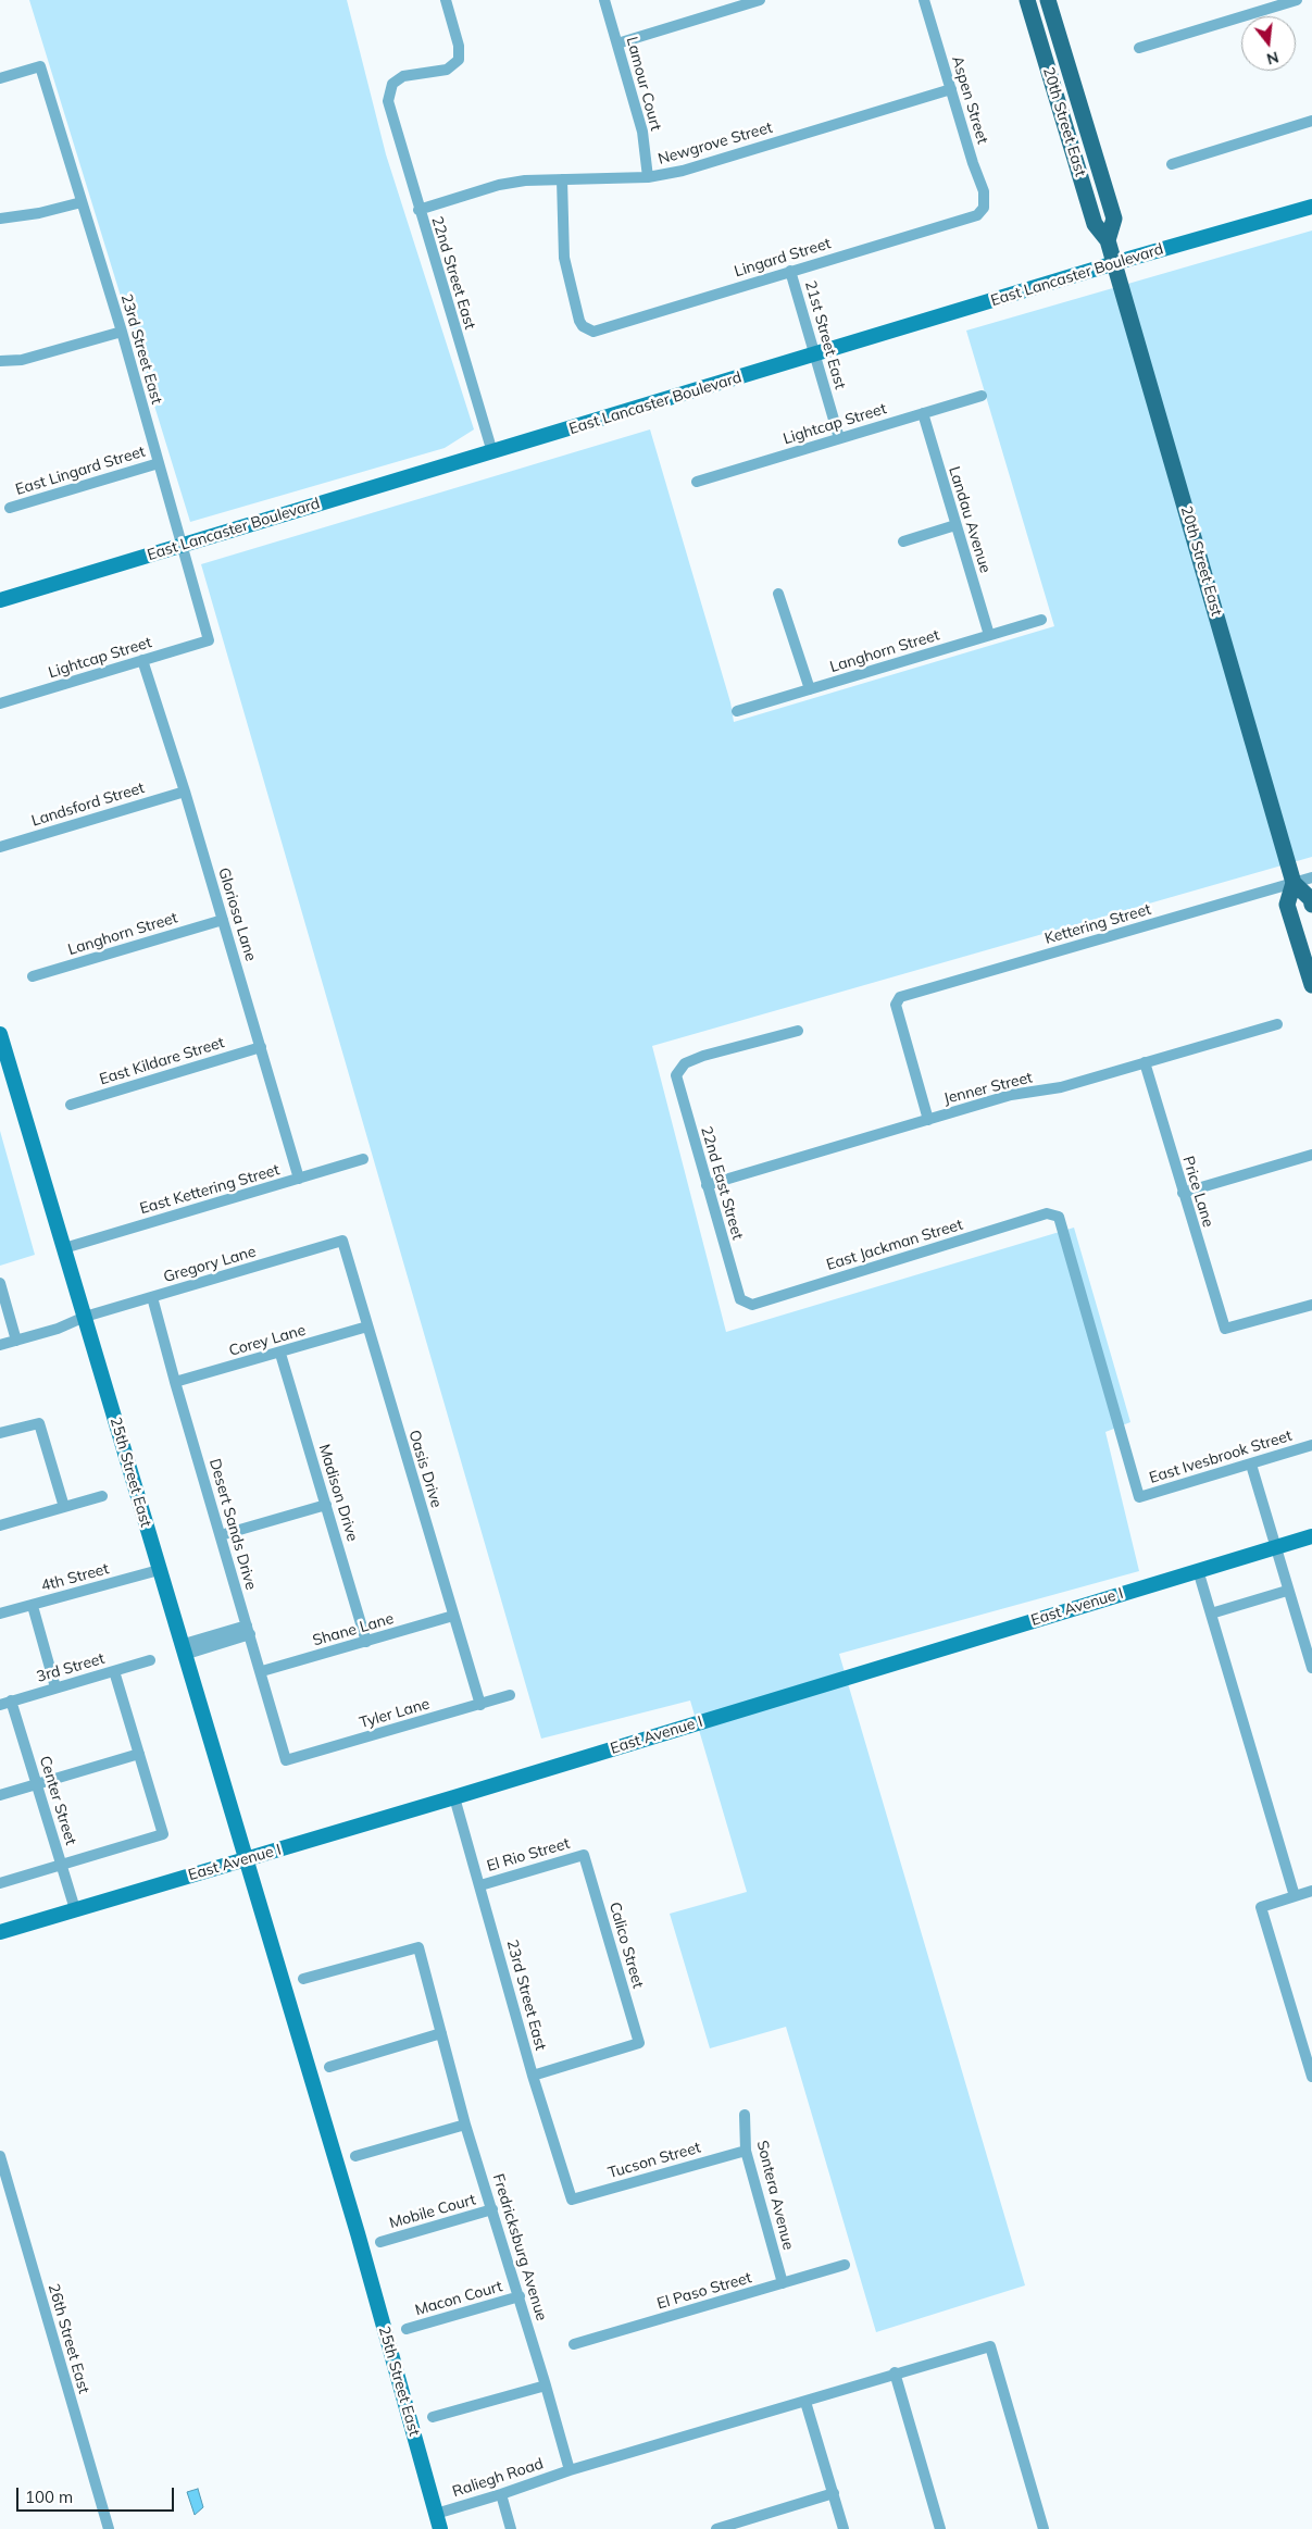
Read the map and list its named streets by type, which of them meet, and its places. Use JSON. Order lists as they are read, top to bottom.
{
  "streets": {
    "main road": [
      "20th Street East",
      "East Lancaster Boulevard",
      "25th Street East",
      "East Avenue I"
    ],
    "street": [
      "Lamour Court",
      "Aspen Street",
      "Newgrove Street",
      "Lingard Street",
      "22nd Street East",
      "21st Street East",
      "23rd Street East",
      "Lightcap Street",
      "East Lingard Street",
      "Landau Avenue",
      "Langhorn Street",
      "Landsford Street",
      "Gloriosa Lane",
      "Kettering Street",
      "East Kildare Street",
      "Jenner Street",
      "22nd East Street",
      "East Kettering Street",
      "Price Lane",
      "East Jackman Street",
      "Gregory Lane",
      "Corey Lane",
      "East Ivesbrook Street",
      "Oasis Drive",
      "Madison Drive",
      "Desert Sands Drive",
      "4th Street",
      "Shane Lane",
      "3rd Street",
      "Tyler Lane",
      "Center Street",
      "El Rio Street",
      "Calico Street",
      "Tucson Street",
      "Sontera Avenue",
      "Mobile Court",
      "Fredricksburg Avenue",
      "El Paso Street",
      "Macon Court",
      "26th Street East",
      "Raliegh Road"
    ]
  },
  "crossings": [
    ["Lamour Court", "Newgrove Street"],
    ["Aspen Street", "Newgrove Street"],
    ["Aspen Street", "Lingard Street"],
    ["20th Street East", "East Lancaster Boulevard"],
    ["20th Street East", "Kettering Street"],
    ["Newgrove Street", "Lingard Street"],
    ["Newgrove Street", "22nd Street East"],
    ["Lingard Street", "21st Street East"],
    ["22nd Street East", "East Lancaster Boulevard"],
    ["East Lancaster Boulevard", "21st Street East"],
    ["East Lancaster Boulevard", "23rd Street East"],
    ["21st Street East", "Lightcap Street"],
    ["23rd Street East", "Lightcap Street"],
    ["23rd Street East", "East Lingard Street"],
    ["23rd Street East", "East Avenue I"],
    ["23rd Street East", "El Rio Street"],
    ["23rd Street East", "Calico Street"],
    ["23rd Street East", "Tucson Street"],
    ["Lightcap Street", "Landau Avenue"],
    ["Lightcap Street", "Gloriosa Lane"],
    ["Landau Avenue", "Langhorn Street"],
    ["Langhorn Street", "Gloriosa Lane"],
    ["Landsford Street", "Gloriosa Lane"],
    ["Gloriosa Lane", "East Kildare Street"],
    ["Gloriosa Lane", "East Kettering Street"],
    ["Kettering Street", "Jenner Street"],
    ["Jenner Street", "22nd East Street"],
    ["Jenner Street", "Price Lane"],
    ["22nd East Street", "East Jackman Street"],
    ["East Kettering Street", "25th Street East"],
    ["East Jackman Street", "East Ivesbrook Street"],
    ["Gregory Lane", "Oasis Drive"],
    ["Gregory Lane", "25th Street East"],
    ["Gregory Lane", "Desert Sands Drive"],
    ["Corey Lane", "Oasis Drive"],
    ["Corey Lane", "Madison Drive"],
    ["Corey Lane", "Desert Sands Drive"],
    ["Oasis Drive", "Shane Lane"],
    ["Oasis Drive", "Tyler Lane"],
    ["25th Street East", "4th Street"],
    ["25th Street East", "East Avenue I"],
    ["25th Street East", "Raliegh Road"],
    ["Madison Drive", "Shane Lane"],
    ["Desert Sands Drive", "Shane Lane"],
    ["Desert Sands Drive", "Tyler Lane"],
    ["East Avenue I", "Center Street"],
    ["3rd Street", "Center Street"],
    ["El Rio Street", "Calico Street"],
    ["Tucson Street", "Sontera Avenue"],
    ["Sontera Avenue", "El Paso Street"],
    ["Mobile Court", "Fredricksburg Avenue"],
    ["Fredricksburg Avenue", "Macon Court"],
    ["Fredricksburg Avenue", "Raliegh Road"]
  ],
  "scale_bar": "100 m",
  "north": "bottom"
}
